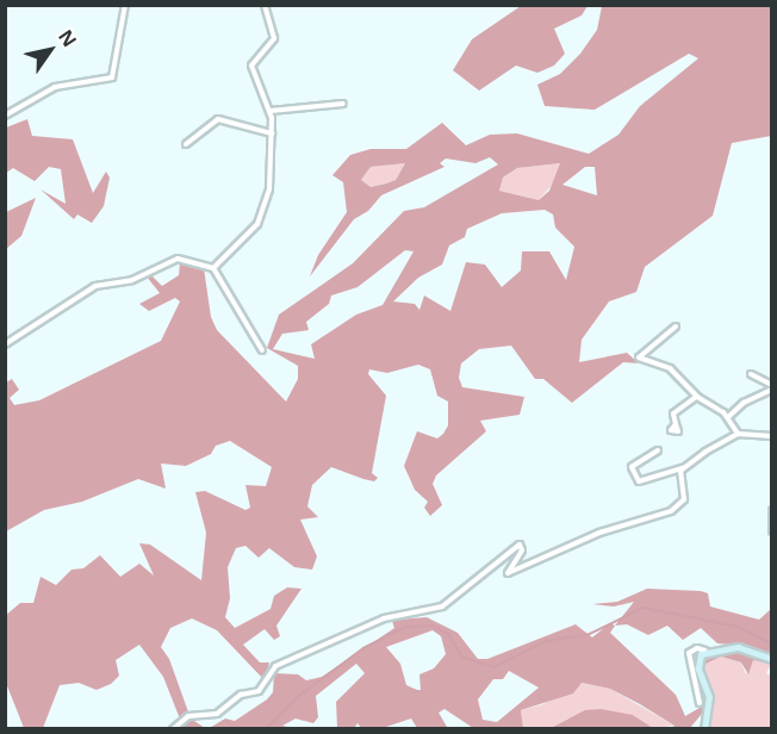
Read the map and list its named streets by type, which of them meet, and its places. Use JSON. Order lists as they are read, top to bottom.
{
  "north": "top right"
}
